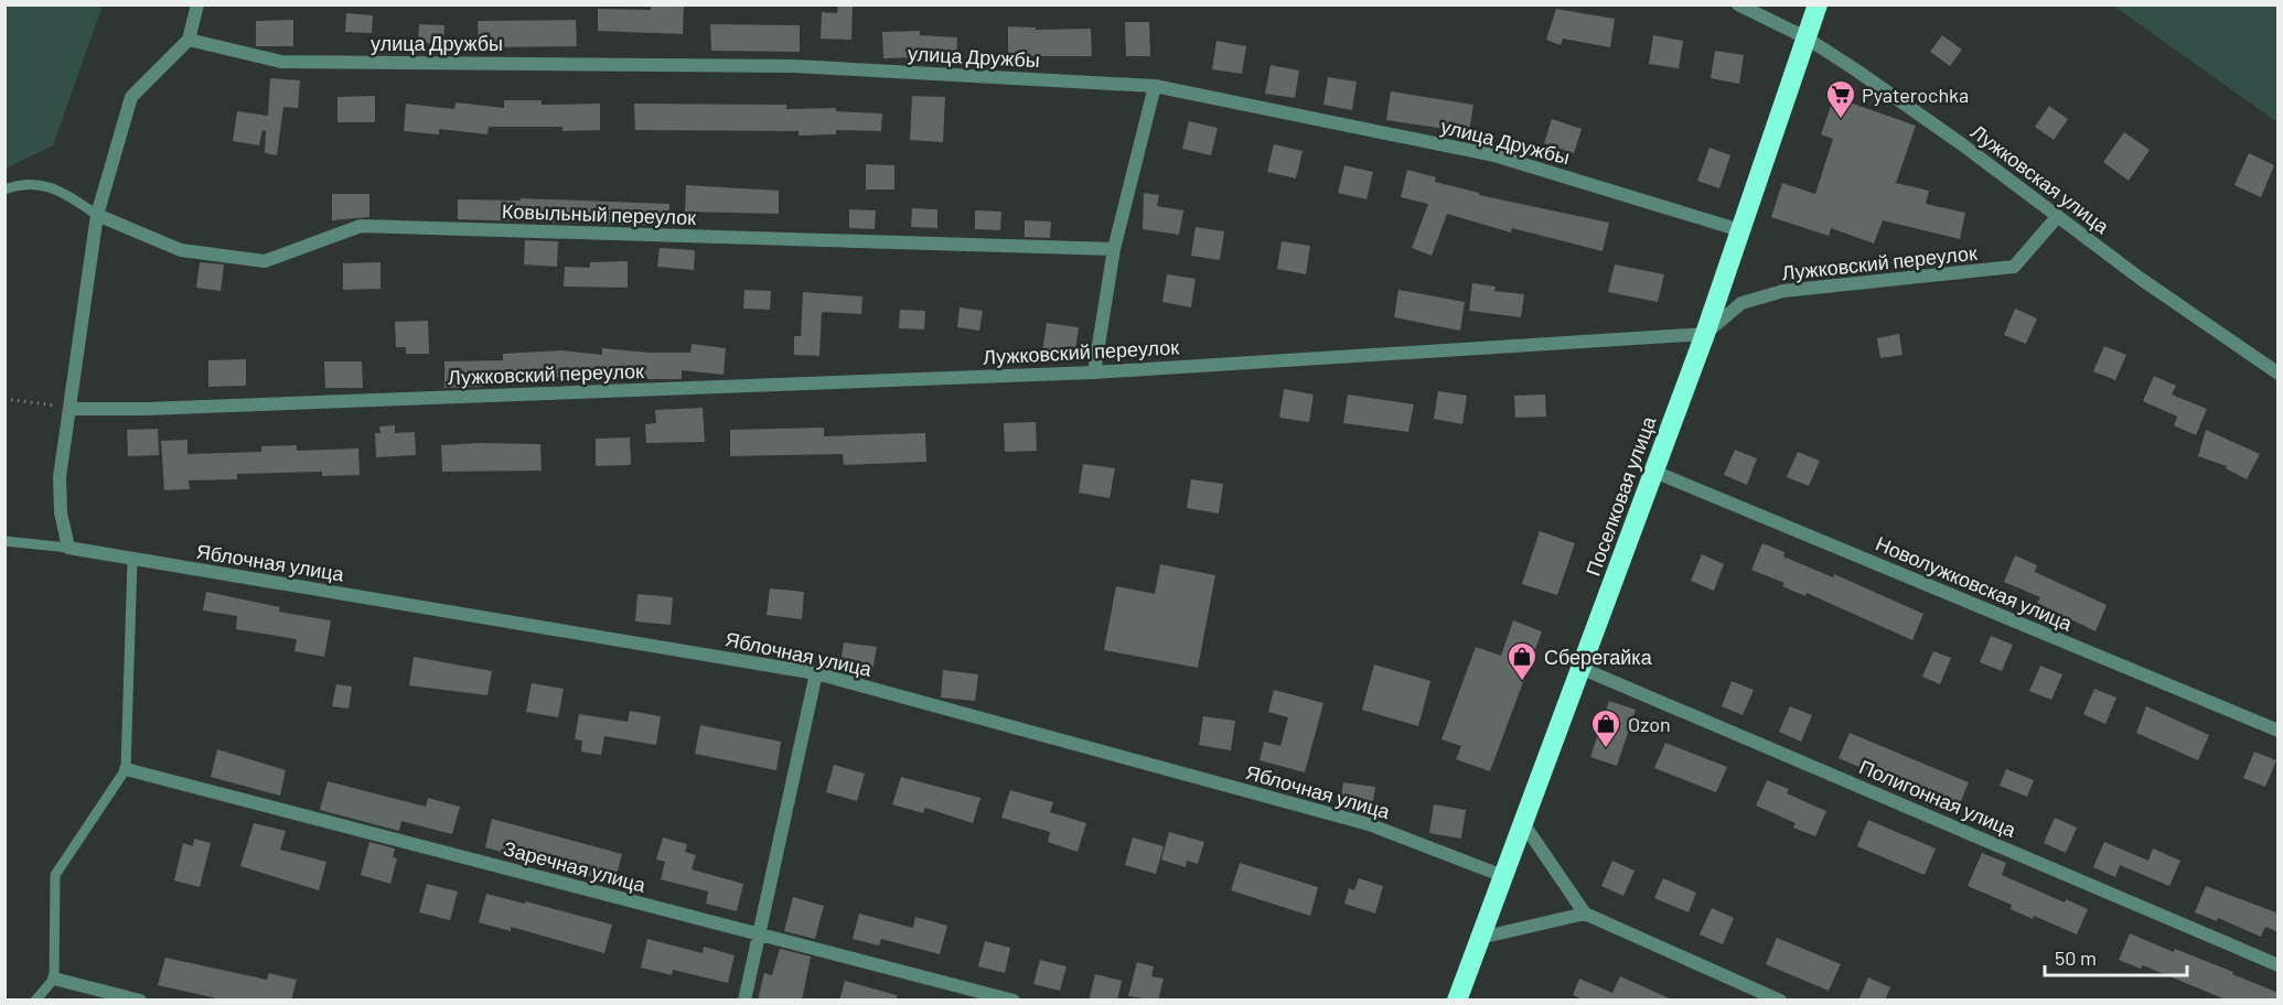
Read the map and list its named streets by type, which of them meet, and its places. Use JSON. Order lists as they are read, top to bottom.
{
  "streets": {
    "highway": ["Поселковая улица"],
    "street": [
      "улица Дружбы",
      "Лужковская улица",
      "Ковыльный переулок",
      "Лужковский переулок",
      "Яблочная улица",
      "Новолужковская улица",
      "Полигонная улица",
      "Заречная улица"
    ]
  },
  "crossings": [
    ["улица Дружбы", "Поселковая улица"],
    ["Лужковская улица", "Лужковский переулок"],
    ["Лужковская улица", "Поселковая улица"],
    ["Лужковский переулок", "Поселковая улица"],
    ["Поселковая улица", "Яблочная улица"],
    ["Поселковая улица", "Новолужковская улица"],
    ["Поселковая улица", "Полигонная улица"]
  ],
  "places": {
    "supermarket": ["Pyaterochka"],
    "shop": ["Сберегайка", "Ozon"]
  },
  "scale_bar": "50 m"
}
